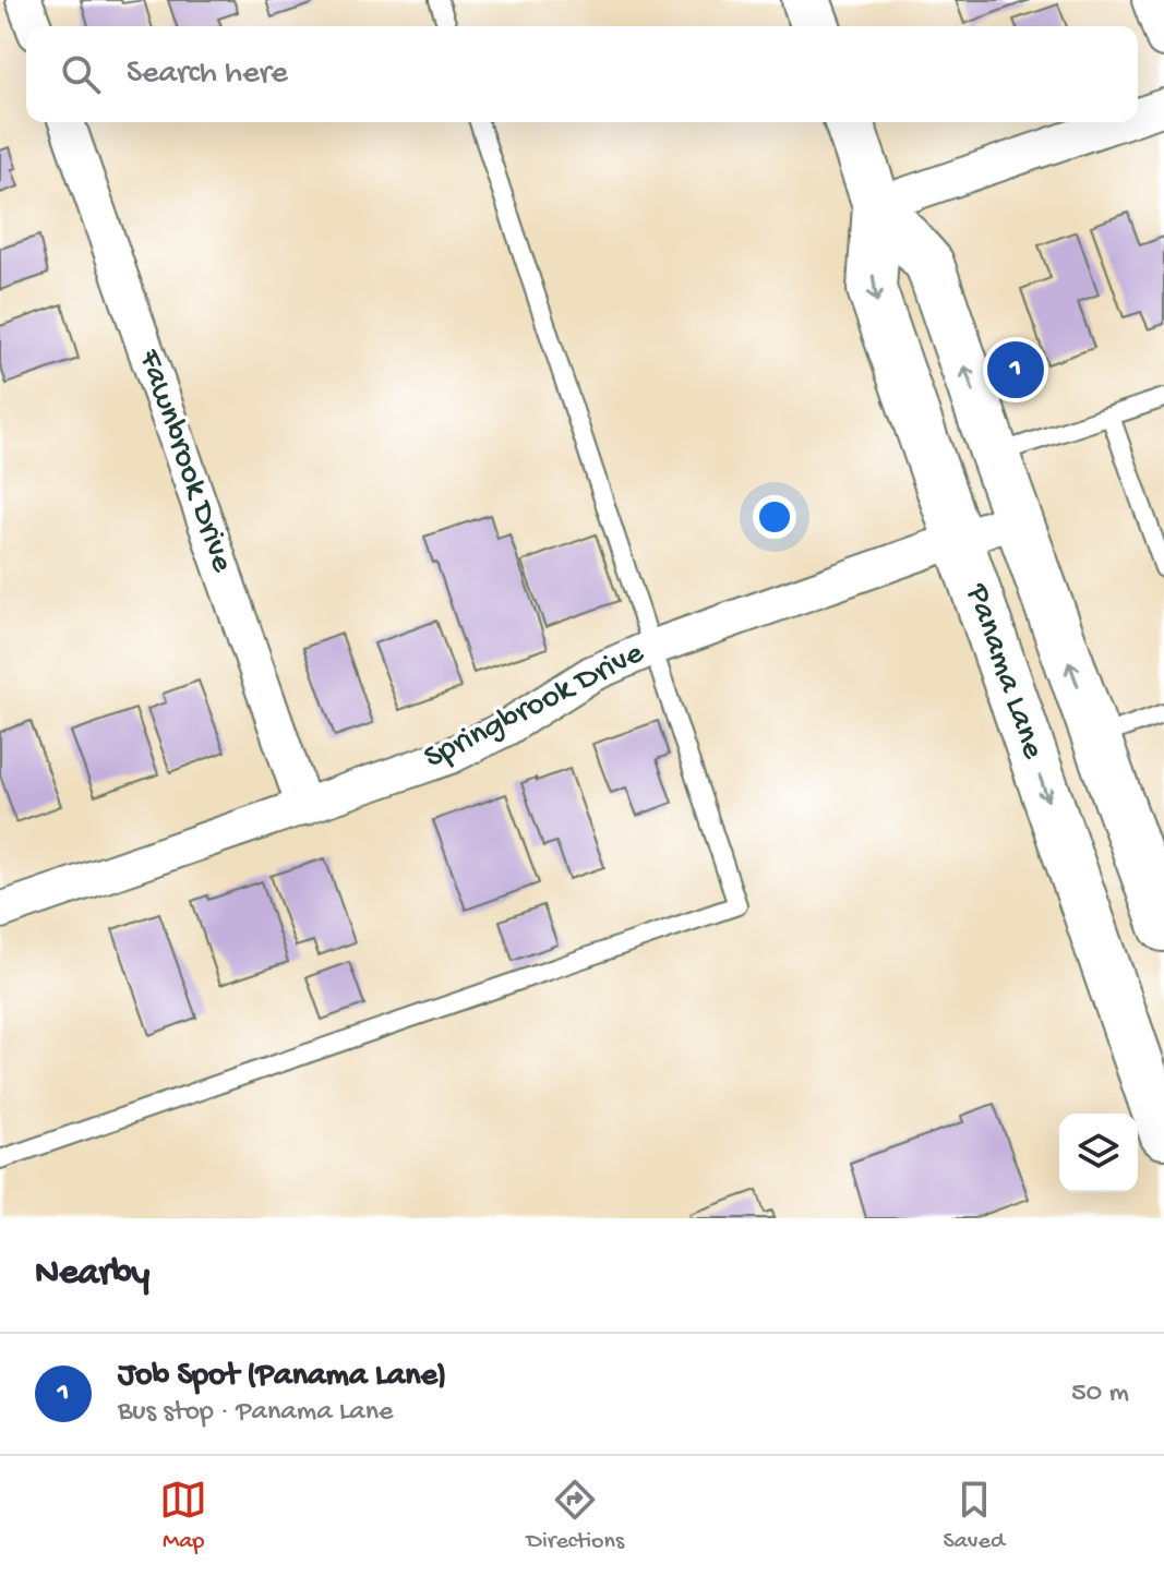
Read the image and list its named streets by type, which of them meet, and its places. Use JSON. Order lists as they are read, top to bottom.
{
  "streets": {
    "main road": ["Panama Lane"],
    "street": ["Fawnbrook Drive", "Springbrook Drive"]
  },
  "crossings": [
    ["Fawnbrook Drive", "Springbrook Drive"],
    ["Panama Lane", "Springbrook Drive"]
  ],
  "page": {
    "search": "Search here",
    "pins": "1",
    "heading": "Nearby",
    "list": [
      {
        "mark": "1",
        "name": "Job Spot (Panama Lane)",
        "note": "Bus stop · Panama Lane",
        "value": "50 m"
      }
    ],
    "nav": ["Map", "Directions", "Saved"]
  }
}
